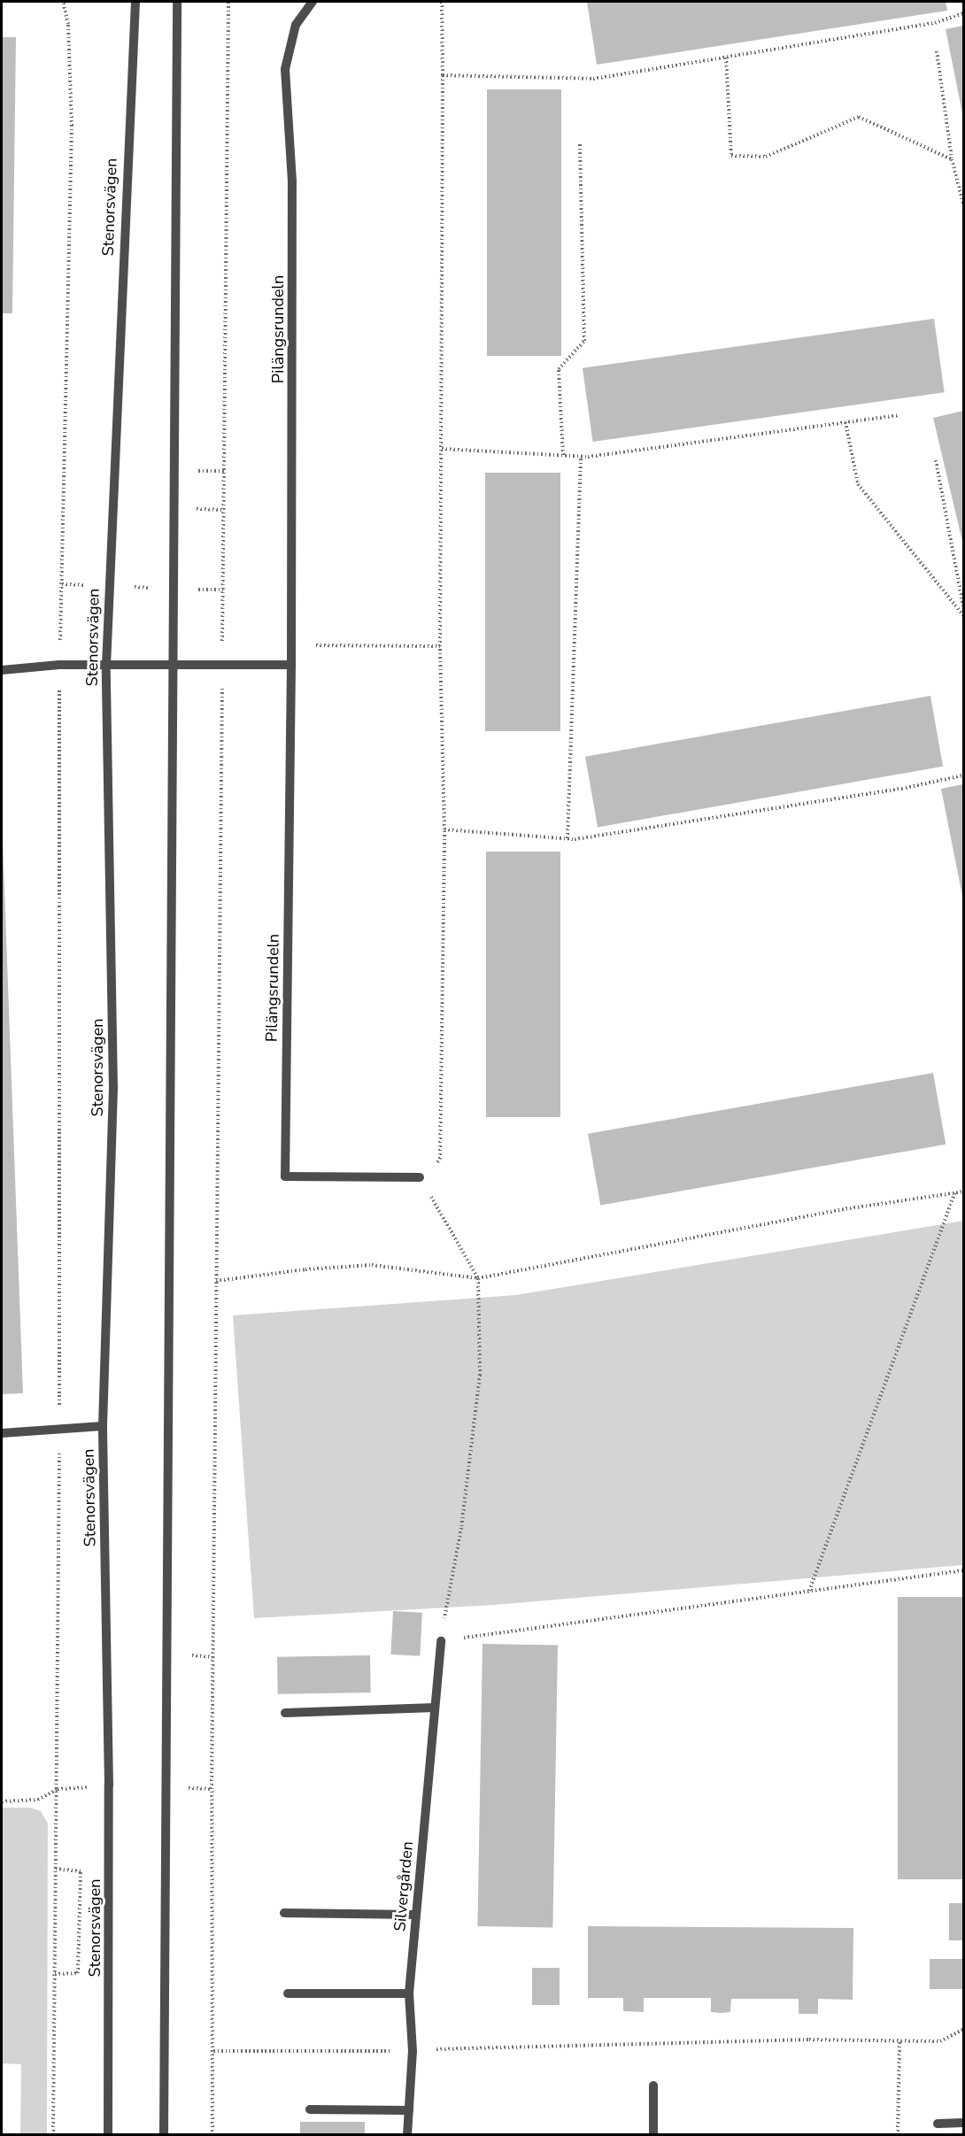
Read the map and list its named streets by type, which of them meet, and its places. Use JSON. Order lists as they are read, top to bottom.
{
  "streets": {
    "street": ["Stenorsvägen", "Pilängsrundeln", "Silvergården"]
  }
}
